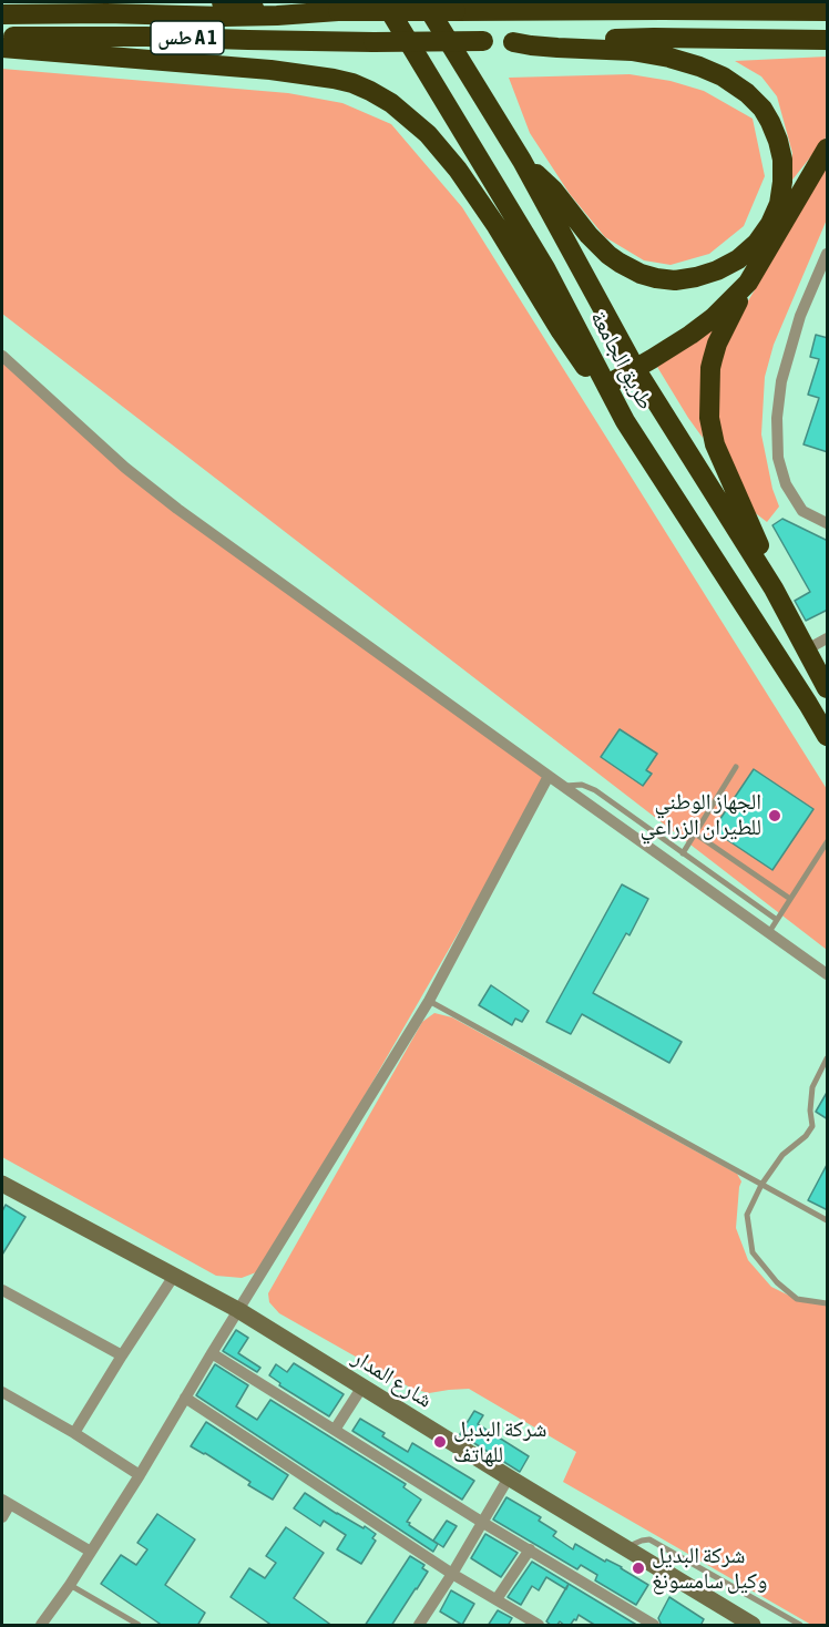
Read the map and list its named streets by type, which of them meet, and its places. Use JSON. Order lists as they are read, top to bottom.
{
  "streets": {
    "highway": ["طس A 1", "طريق الجامعة"],
    "street": ["شارع المدار"]
  },
  "places": ["الجهاز الوطني للطيران الزراعي", "شركة البديل للهاتف", "شركة البديل وكيل سامسونغ"]
}
